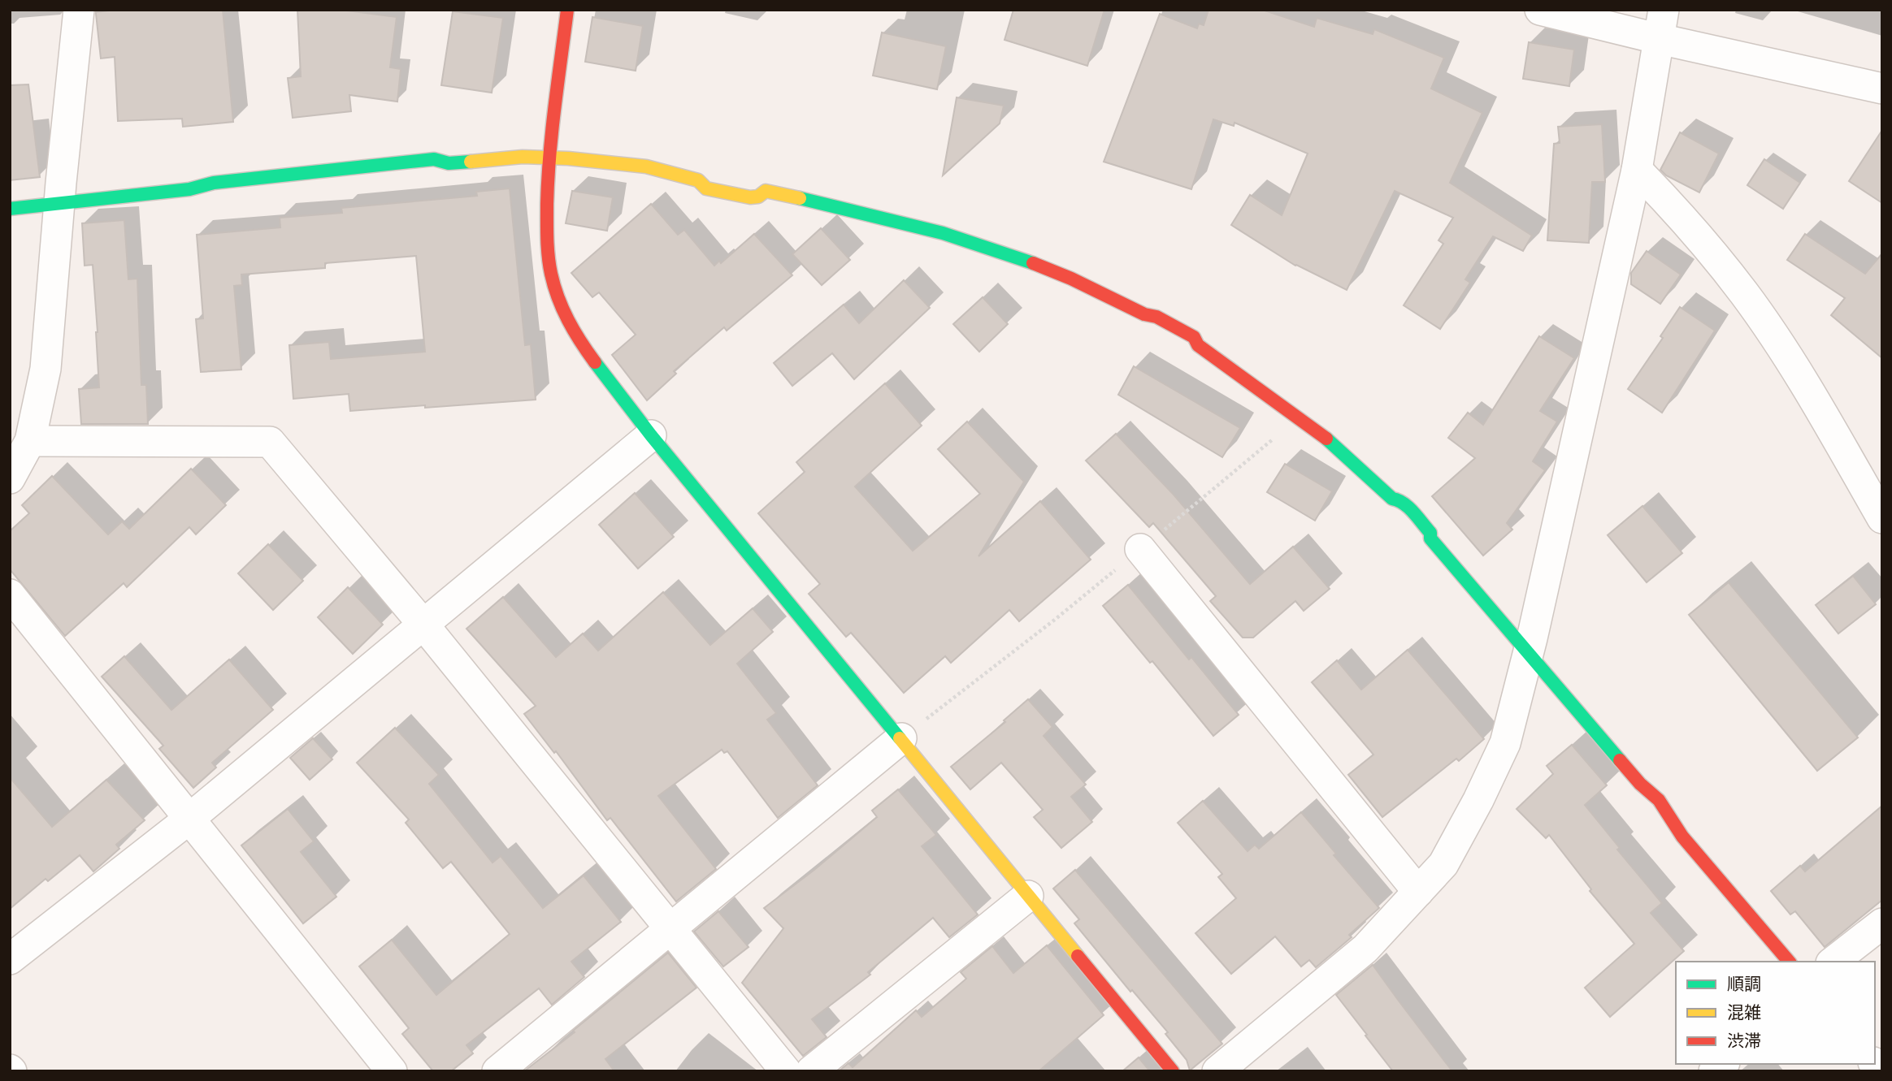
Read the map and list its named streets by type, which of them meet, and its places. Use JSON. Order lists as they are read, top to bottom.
{
  "legend": ["順調", "混雑", "渋滞"]
}
